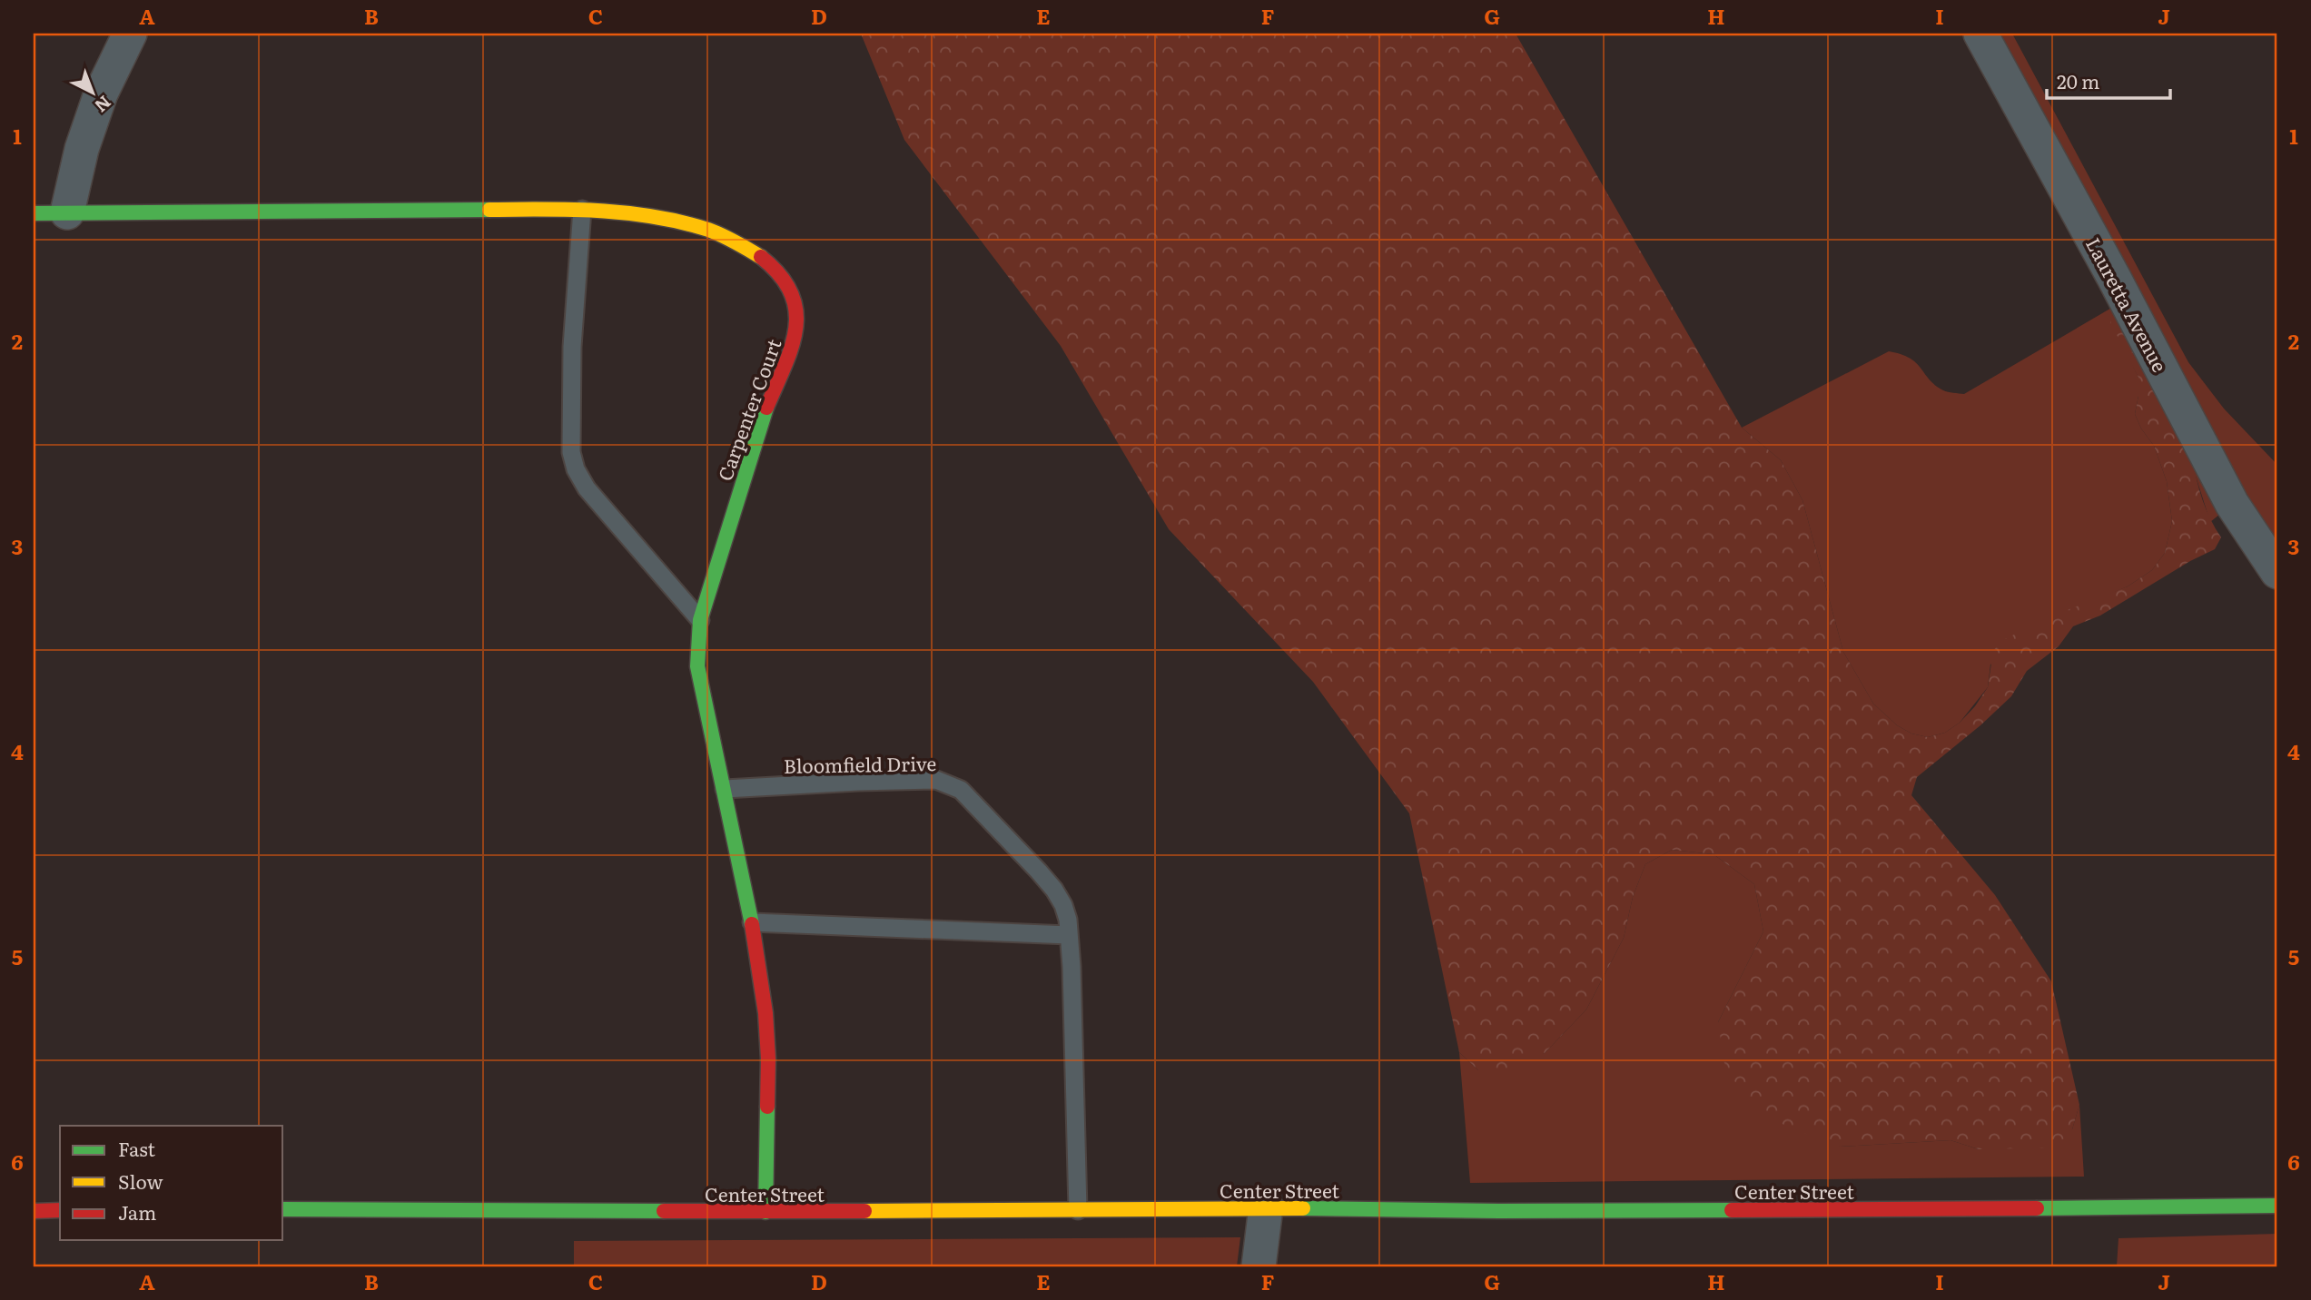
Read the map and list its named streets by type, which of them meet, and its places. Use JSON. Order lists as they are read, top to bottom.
{
  "streets": {
    "main road": ["Carpenter Court", "Center Street"],
    "street": ["Lauretta Avenue"],
    "lane": ["Bloomfield Drive"]
  },
  "crossings": [
    ["Carpenter Court", "Bloomfield Drive"],
    ["Bloomfield Drive", "Center Street"]
  ],
  "legend": ["Fast", "Slow", "Jam"],
  "scale_bar": "20 m",
  "north": "bottom right",
  "grid": {
    "columns": [
      "A",
      "B",
      "C",
      "D",
      "E",
      "F",
      "G",
      "H",
      "I",
      "J"
    ],
    "rows": [
      "1",
      "2",
      "3",
      "4",
      "5",
      "6"
    ]
  }
}
